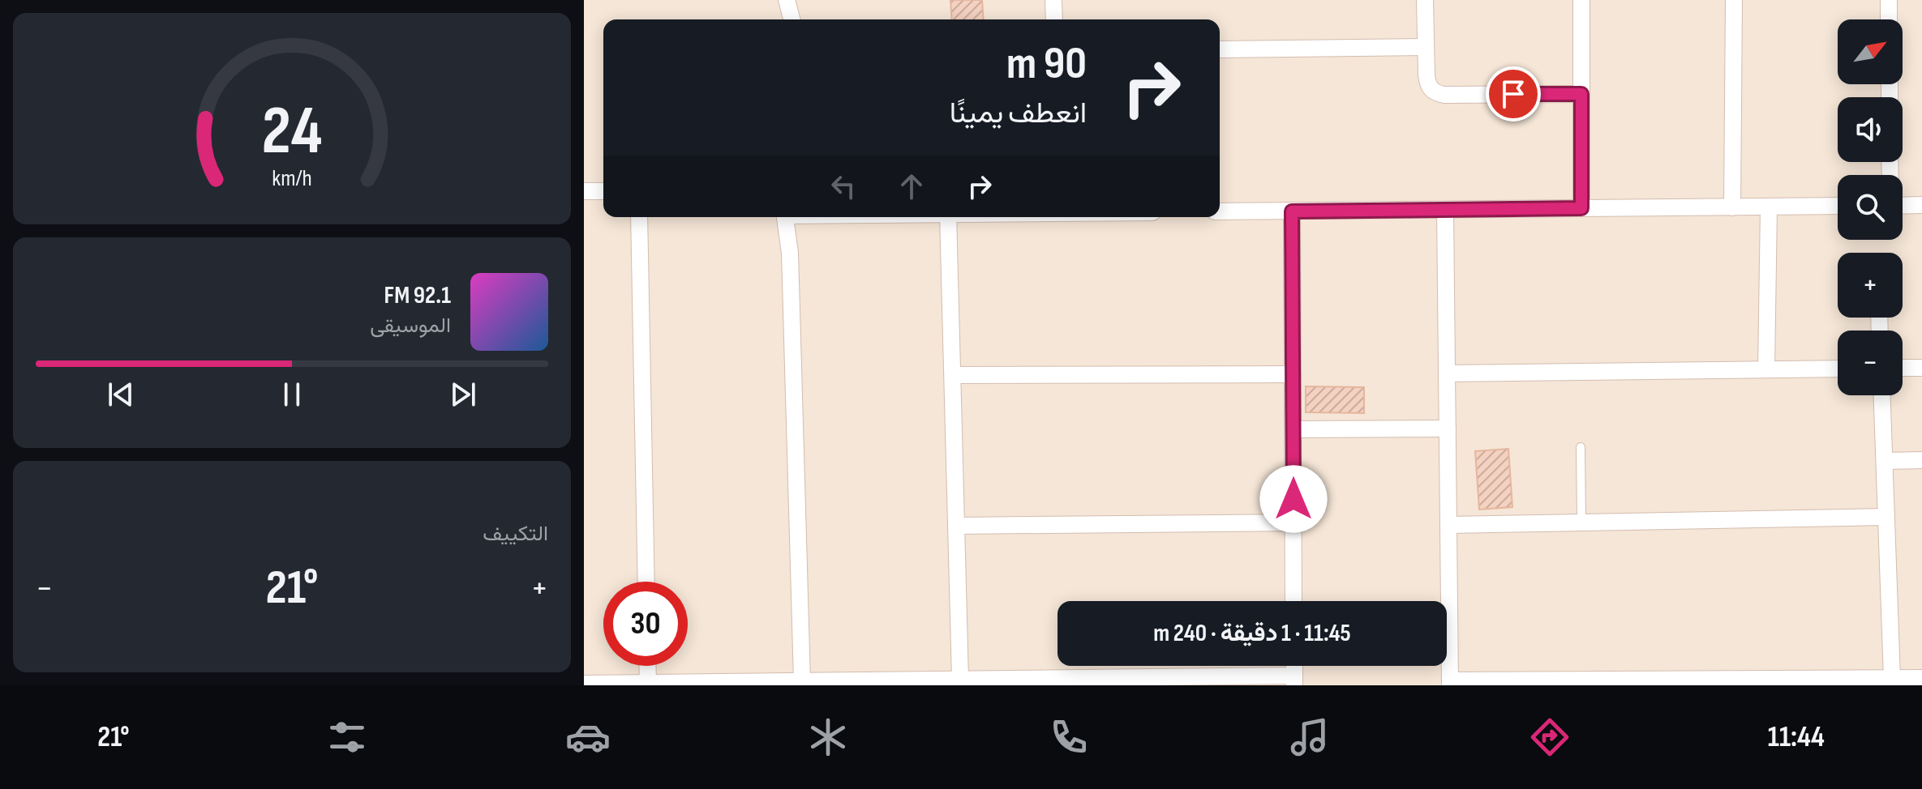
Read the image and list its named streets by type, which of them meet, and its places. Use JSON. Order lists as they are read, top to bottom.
{
  "north": "top right",
  "page": {
    "map_buttons": ["+", "−"],
    "turn": ["90 m", "انعطف يمينًا"],
    "song": ["92.1 FM", "الموسيقى"],
    "tile": "التكييف",
    "heat": ["−", "21°", "+"],
    "limit": "30",
    "trip": "11:45 · 1 دقيقة · 240 m",
    "tabs": ["11:44", "21°"],
    "gauge": ["24", "km/h"]
  }
}
